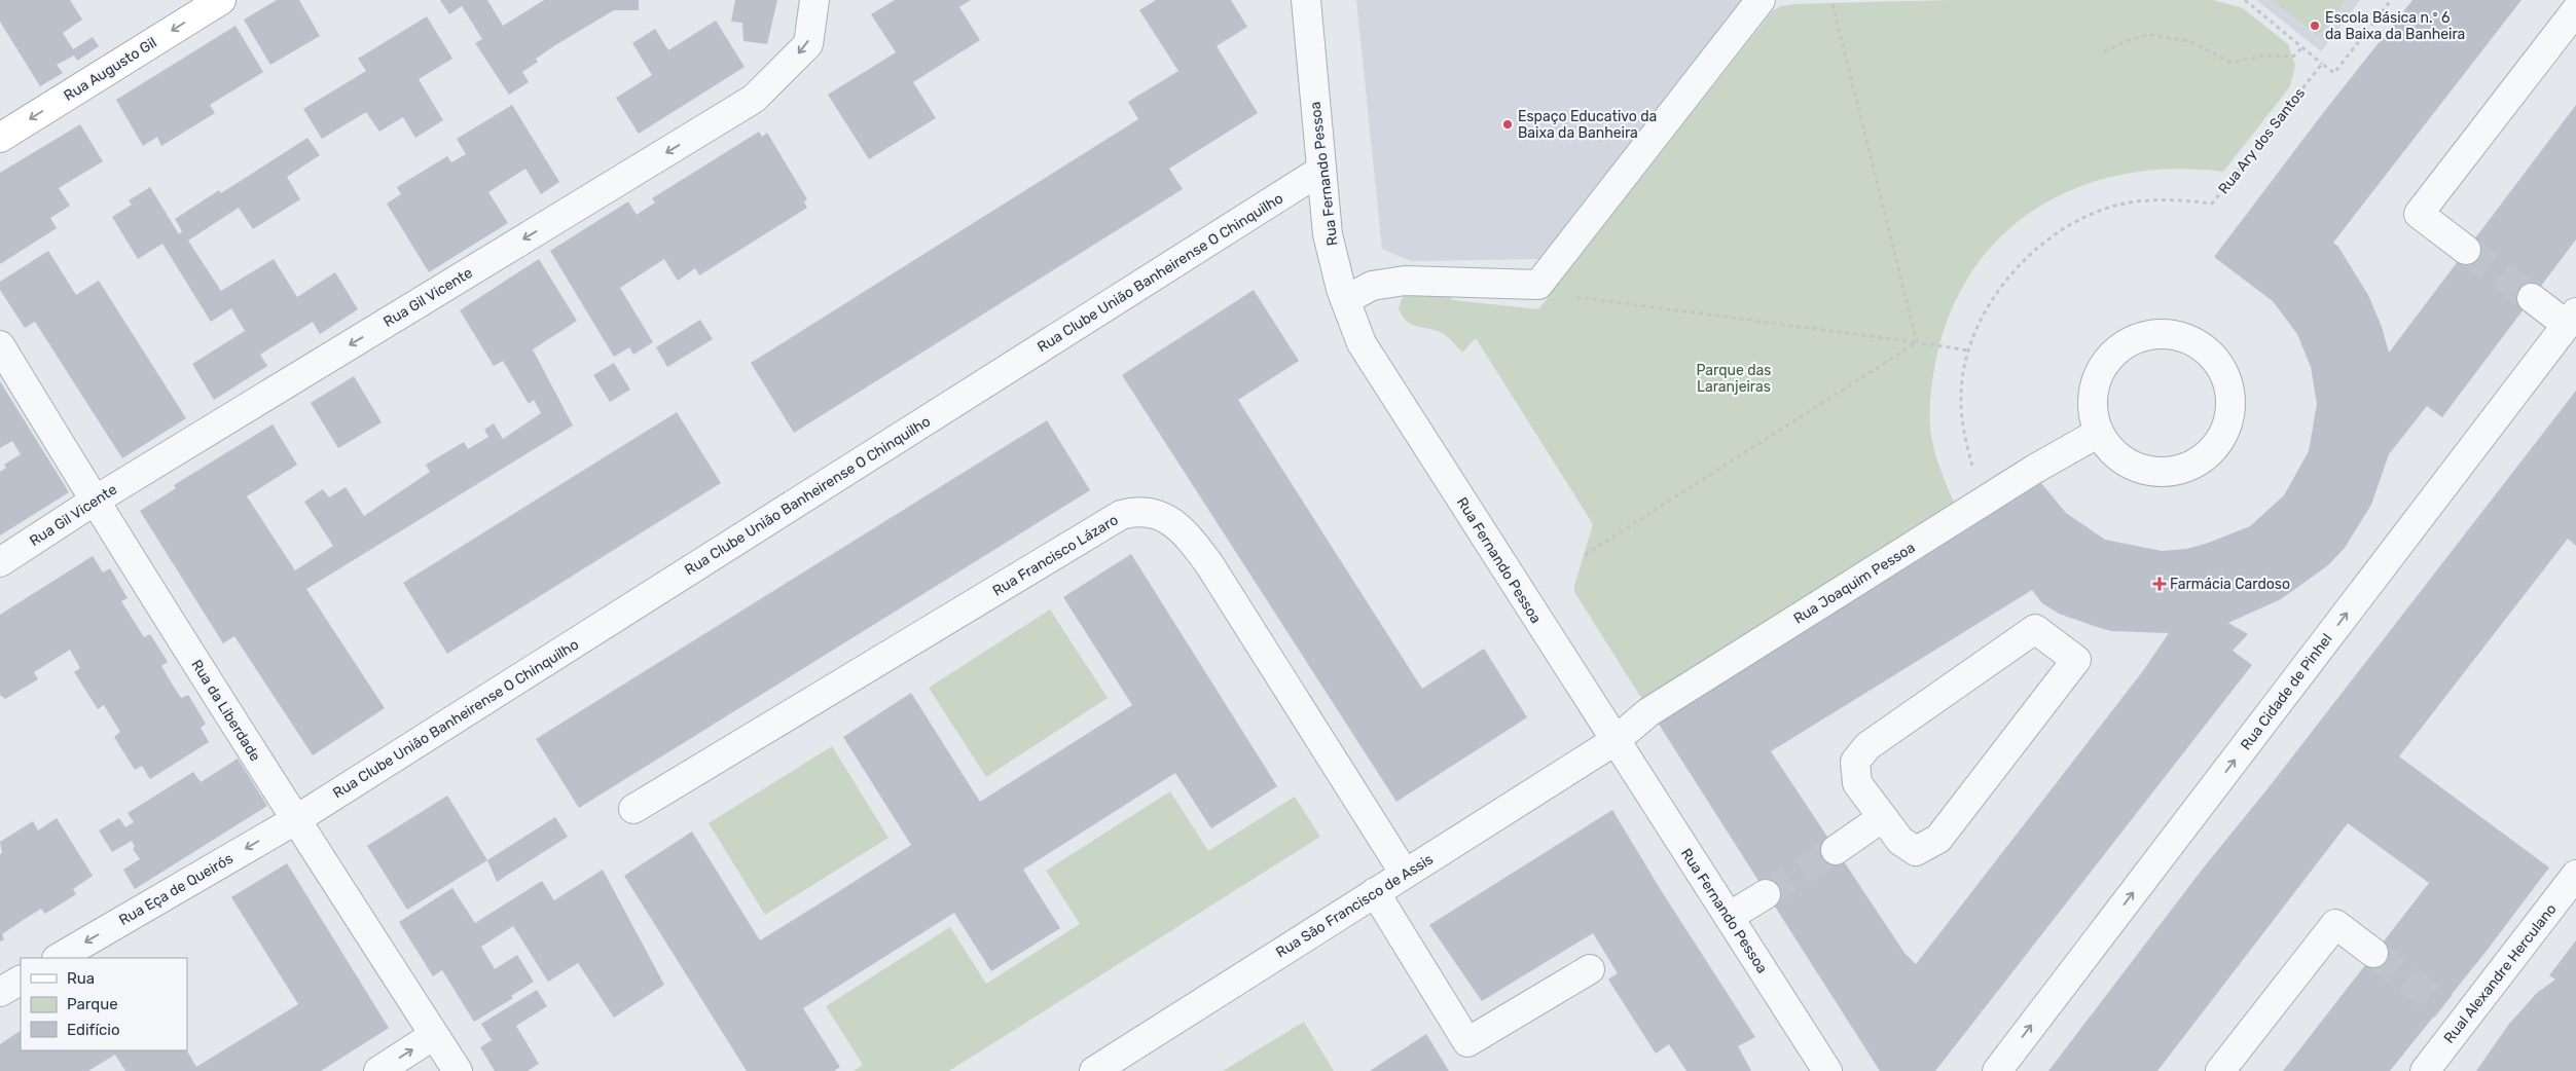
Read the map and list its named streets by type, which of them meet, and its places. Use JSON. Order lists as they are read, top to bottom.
{
  "streets": {
    "main road": ["Rua Augusto Gil"],
    "street": [
      "Rua Fernando Pessoa",
      "Rua Clube União Banheirense O Chinquilho",
      "Rua Gil Vicente",
      "Rua Francisco Lázaro",
      "Rua Joaquim Pessoa",
      "Rua Cidade de Pinhel",
      "Rua da Liberdade",
      "Rua Eça de Queirós",
      "Rua São Francisco de Assis",
      "Rual Alexandre Herculano"
    ],
    "path": ["Rua Ary dos Santos"]
  },
  "crossings": [
    ["Rua Ary dos Santos", "Rua Joaquim Pessoa"],
    ["Rua Fernando Pessoa", "Rua Clube União Banheirense O Chinquilho"],
    ["Rua Fernando Pessoa", "Rua Joaquim Pessoa"],
    ["Rua Fernando Pessoa", "Rua São Francisco de Assis"],
    ["Rua Clube União Banheirense O Chinquilho", "Rua da Liberdade"],
    ["Rua Clube União Banheirense O Chinquilho", "Rua Eça de Queirós"],
    ["Rua Gil Vicente", "Rua da Liberdade"],
    ["Rua Francisco Lázaro", "Rua São Francisco de Assis"],
    ["Rua Joaquim Pessoa", "Rua São Francisco de Assis"],
    ["Rua da Liberdade", "Rua Eça de Queirós"]
  ],
  "one_way": [
    "Rua Augusto Gil",
    "Rua Gil Vicente",
    "Rua Cidade de Pinhel",
    "Rua Eça de Queirós"
  ],
  "parks": ["Parque das Laranjeiras"],
  "places": {
    "other": ["Escola Básica n.º 6 da Baixa da Banheira", "Espaço Educativo da Baixa da Banheira"],
    "health": ["Farmácia Cardoso"]
  },
  "legend": ["Rua", "Parque", "Edifício"]
}
